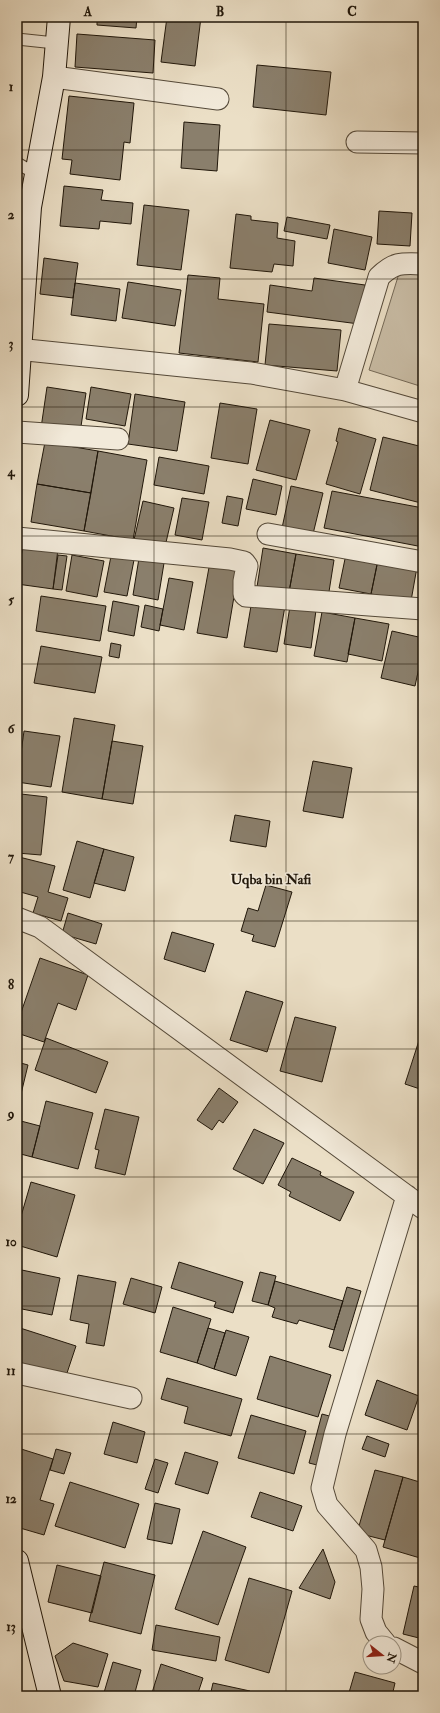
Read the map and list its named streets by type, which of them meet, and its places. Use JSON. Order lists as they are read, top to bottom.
{
  "districts": ["Uqba bin Nafi"],
  "north": "right",
  "grid": {
    "columns": ["A", "B", "C"],
    "rows": [
      "1",
      "2",
      "3",
      "4",
      "5",
      "6",
      "7",
      "8",
      "9",
      "10",
      "11",
      "12",
      "13"
    ]
  }
}
